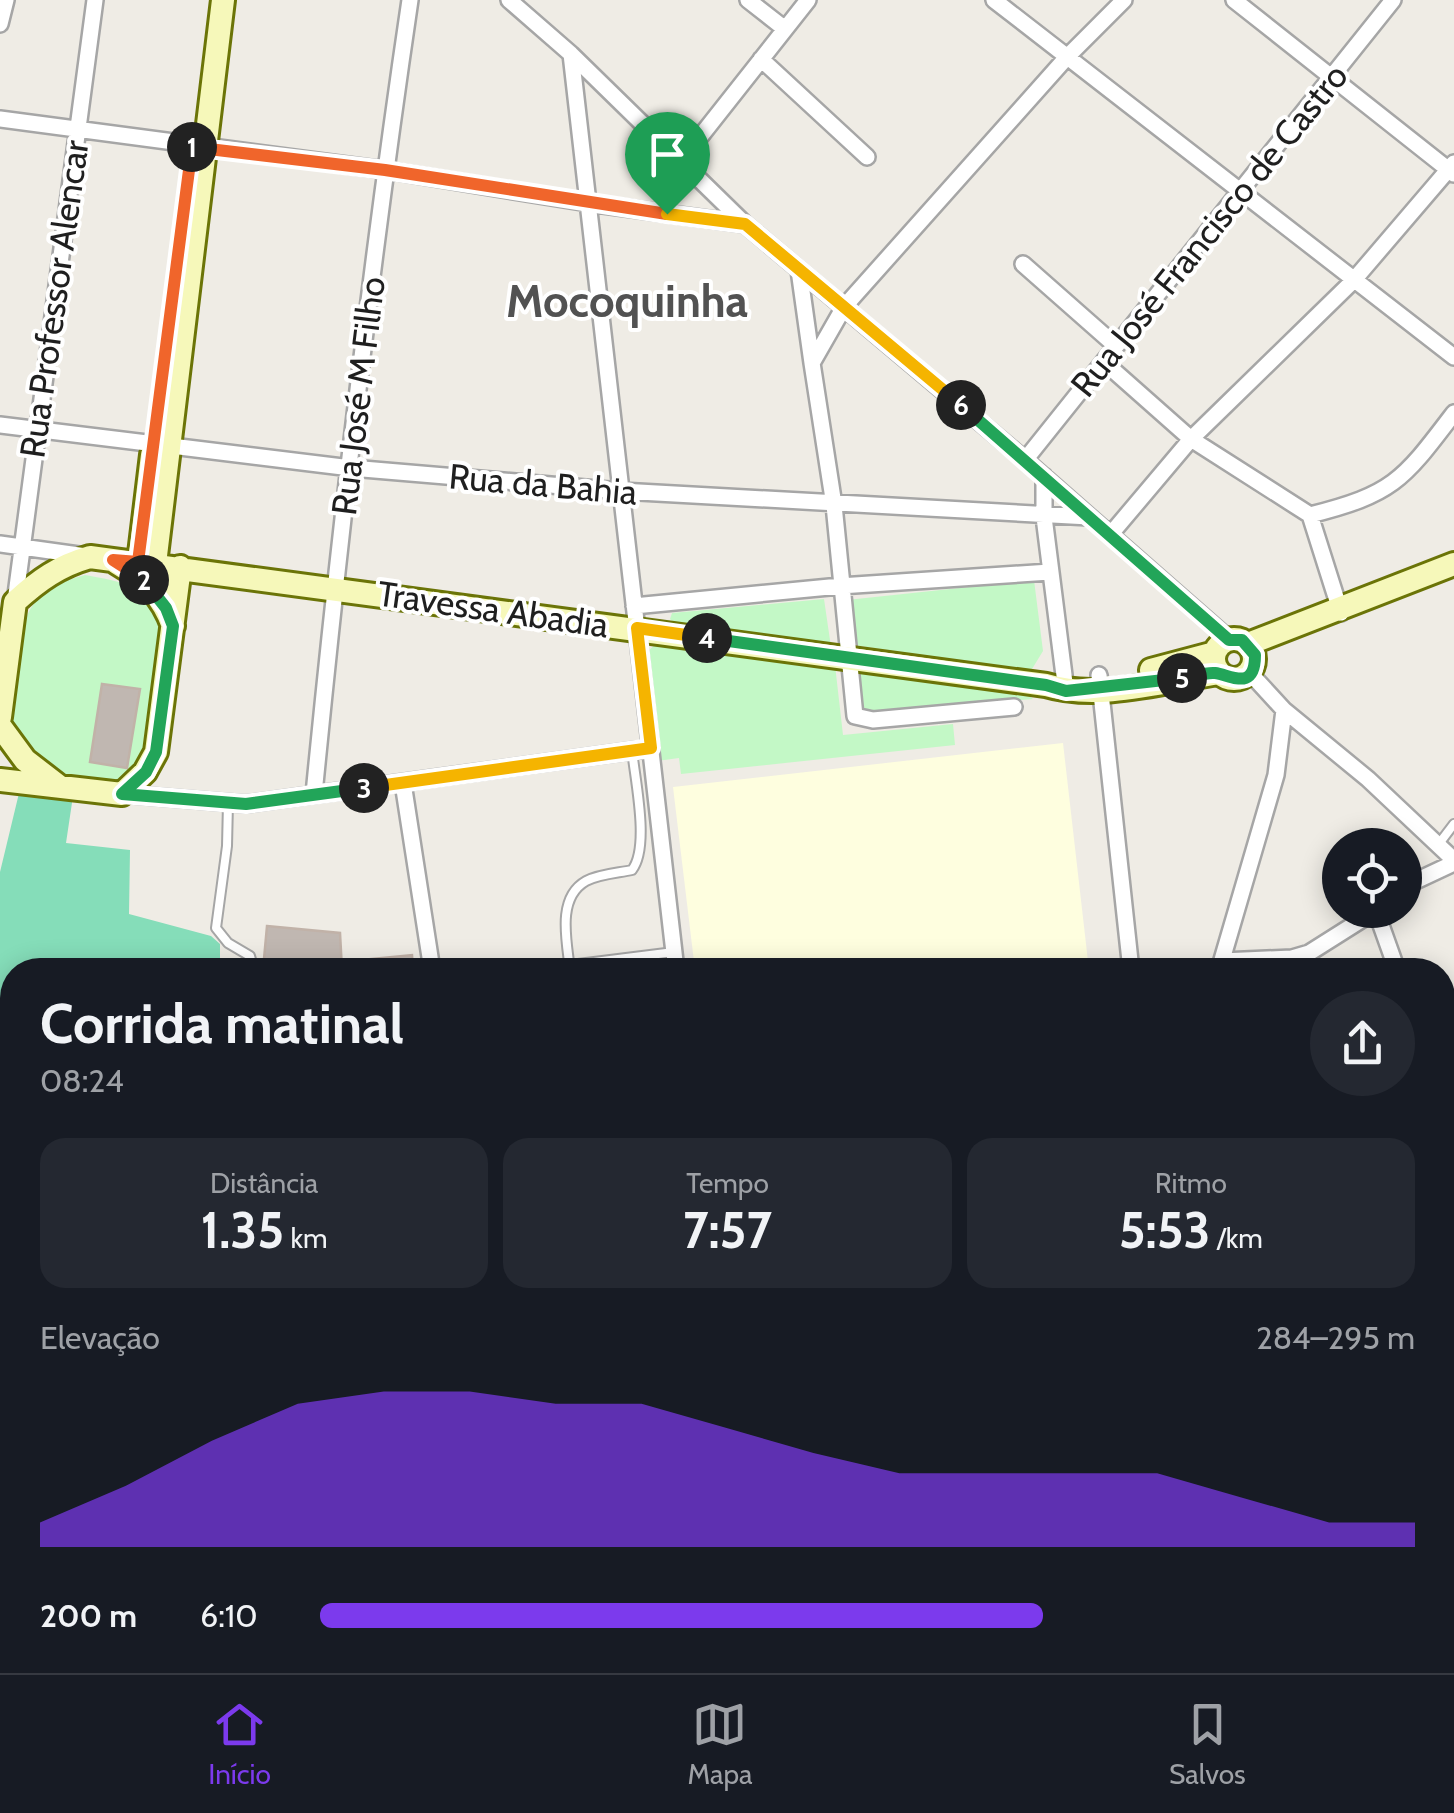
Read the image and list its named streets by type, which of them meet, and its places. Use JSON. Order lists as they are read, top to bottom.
{
  "streets": {
    "street": [
      "Rua José Francisco de Castro",
      "Rua Professor Alencar",
      "Rua José M Filho",
      "Rua da Bahia",
      "Travessa Abadia"
    ]
  },
  "crossings": [
    ["Rua Professor Alencar", "Rua da Bahia"],
    ["Rua Professor Alencar", "Travessa Abadia"],
    ["Rua José M Filho", "Rua da Bahia"],
    ["Rua José M Filho", "Travessa Abadia"]
  ],
  "districts": ["Mocoquinha"],
  "page": {
    "pins": [
      "1",
      "6",
      "2",
      "4",
      "5",
      "3"
    ],
    "heading": ["Corrida matinal", "08:24"],
    "stats": [
      ["Distância", "1.35 km"],
      ["Tempo", "7:57"],
      ["Ritmo", "5:53 /km"]
    ],
    "chart": ["Elevação", "284–295 m"],
    "list": [
      {
        "name": "200 m",
        "note": "6:10"
      }
    ],
    "tabs": ["Início", "Mapa", "Salvos"]
  }
}
